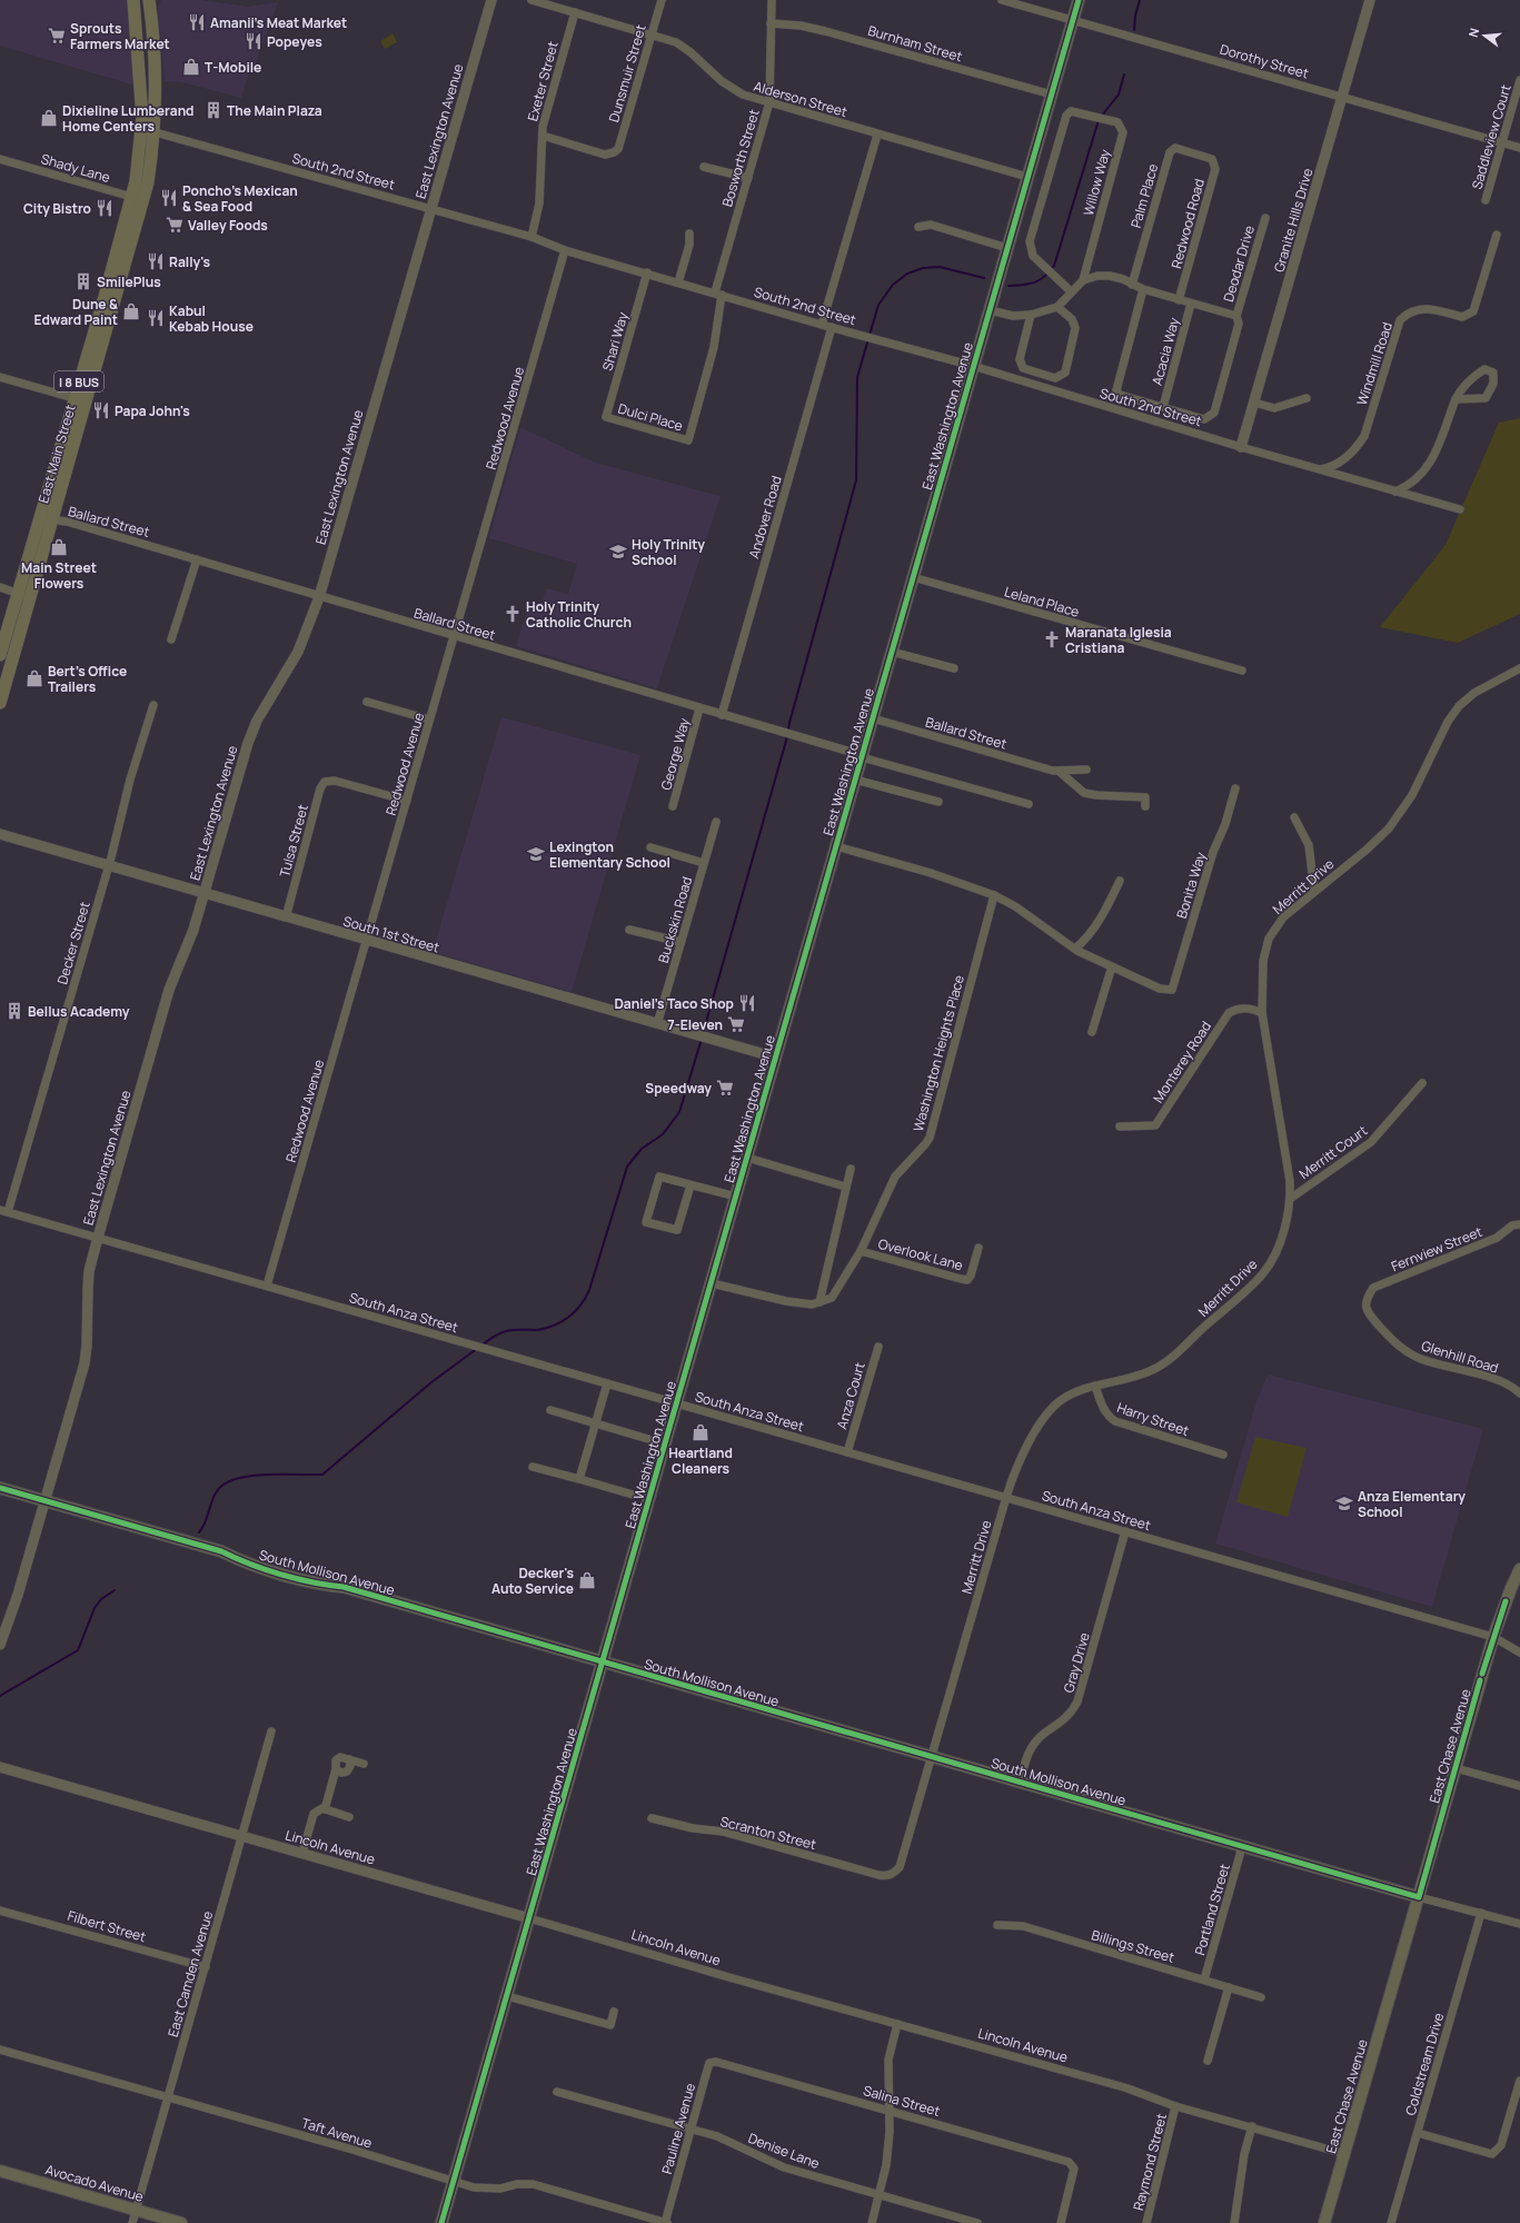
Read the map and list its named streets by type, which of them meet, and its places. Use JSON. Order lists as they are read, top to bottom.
{
  "streets": {
    "main road": [
      "I 8 BUS",
      "East Washington Avenue",
      "East Main Street",
      "South Mollison Avenue",
      "East Chase Avenue",
      "Avocado Avenue"
    ],
    "street": [
      "Burnham Street",
      "Dorothy Street",
      "Dunsmuir Street",
      "Exeter Street",
      "Alderson Street",
      "East Lexington Avenue",
      "Saddleview Court",
      "Bosworth Street",
      "Shady Lane",
      "South 2nd Street",
      "Willow Way",
      "Palm Place",
      "Granite Hills Drive",
      "Redwood Road",
      "Deodar Drive",
      "Shari Way",
      "Acacia Way",
      "Windmill Road",
      "Dulci Place",
      "Redwood Avenue",
      "Andover Road",
      "Ballard Street",
      "Leland Place",
      "George Way",
      "Tulsa Street",
      "Bonita Way",
      "Merritt Drive",
      "Buckskin Road",
      "South 1st Street",
      "Decker Street",
      "Washington Heights Place",
      "Monterey Road",
      "Merritt Court",
      "Fernview Street",
      "Overlook Lane",
      "South Anza Street",
      "Glenhill Road",
      "Anza Court",
      "Harry Street",
      "Gray Drive",
      "Scranton Street",
      "Lincoln Avenue",
      "Portland Street",
      "Filbert Street",
      "Billings Street",
      "East Camden Avenue",
      "Coldstream Drive",
      "Salina Street",
      "Pauline Avenue",
      "Taft Avenue",
      "Denise Lane",
      "Raymond Street"
    ]
  },
  "crossings": [
    ["Burnham Street", "Bosworth Street"],
    ["Burnham Street", "East Washington Avenue"],
    ["Dorothy Street", "Saddleview Court"],
    ["Dorothy Street", "Granite Hills Drive"],
    ["Dorothy Street", "East Washington Avenue"],
    ["Dunsmuir Street", "Exeter Street"],
    ["Dunsmuir Street", "Alderson Street"],
    ["Exeter Street", "Alderson Street"],
    ["Exeter Street", "South 2nd Street"],
    ["Alderson Street", "Bosworth Street"],
    ["Alderson Street", "East Washington Avenue"],
    ["East Lexington Avenue", "South 2nd Street"],
    ["East Lexington Avenue", "Ballard Street"],
    ["East Lexington Avenue", "South 1st Street"],
    ["East Lexington Avenue", "South Anza Street"],
    ["East Lexington Avenue", "South Mollison Avenue"],
    ["Bosworth Street", "South 2nd Street"],
    ["Bosworth Street", "Dulci Place"],
    ["Shady Lane", "East Main Street"],
    ["South 2nd Street", "Granite Hills Drive"],
    ["South 2nd Street", "Shari Way"],
    ["South 2nd Street", "Windmill Road"],
    ["South 2nd Street", "East Washington Avenue"],
    ["South 2nd Street", "Redwood Avenue"],
    ["South 2nd Street", "East Main Street"],
    ["South 2nd Street", "Andover Road"],
    ["Palm Place", "Redwood Road"],
    ["Deodar Drive", "Acacia Way"],
    ["Shari Way", "Dulci Place"],
    ["East Washington Avenue", "Ballard Street"],
    ["East Washington Avenue", "Leland Place"],
    ["East Washington Avenue", "South 1st Street"],
    ["East Washington Avenue", "South Anza Street"],
    ["East Washington Avenue", "South Mollison Avenue"],
    ["East Washington Avenue", "Lincoln Avenue"],
    ["East Washington Avenue", "Taft Avenue"],
    ["Redwood Avenue", "Ballard Street"],
    ["Redwood Avenue", "Tulsa Street"],
    ["Redwood Avenue", "South 1st Street"],
    ["Redwood Avenue", "South Anza Street"],
    ["East Main Street", "Ballard Street"],
    ["Andover Road", "Ballard Street"],
    ["Ballard Street", "George Way"],
    ["Tulsa Street", "South 1st Street"],
    ["Merritt Drive", "Monterey Road"],
    ["Merritt Drive", "Merritt Court"],
    ["Merritt Drive", "South Anza Street"],
    ["Merritt Drive", "Harry Street"],
    ["Merritt Drive", "South Mollison Avenue"],
    ["Merritt Drive", "Scranton Street"],
    ["Buckskin Road", "South 1st Street"],
    ["South 1st Street", "Decker Street"],
    ["Decker Street", "South Anza Street"],
    ["Washington Heights Place", "Overlook Lane"],
    ["Fernview Street", "Glenhill Road"],
    ["South Anza Street", "Anza Court"],
    ["South Anza Street", "Gray Drive"],
    ["South Anza Street", "East Chase Avenue"],
    ["South Mollison Avenue", "Gray Drive"],
    ["South Mollison Avenue", "East Chase Avenue"],
    ["South Mollison Avenue", "Portland Street"],
    ["South Mollison Avenue", "Coldstream Drive"],
    ["East Chase Avenue", "Lincoln Avenue"],
    ["Lincoln Avenue", "East Camden Avenue"],
    ["Lincoln Avenue", "Raymond Street"],
    ["Portland Street", "Billings Street"],
    ["Filbert Street", "East Camden Avenue"],
    ["East Camden Avenue", "Taft Avenue"],
    ["East Camden Avenue", "Avocado Avenue"],
    ["Salina Street", "Pauline Avenue"],
    ["Pauline Avenue", "Taft Avenue"],
    ["Pauline Avenue", "Denise Lane"]
  ],
  "places": {
    "restaurant": [
      "Amanii’s Meat Market",
      "Popeyes",
      "Poncho's Mexican & Sea Food",
      "City Bistro",
      "Rally's",
      "Kabul Kebab House",
      "Papa John's",
      "Daniel's Taco Shop"
    ],
    "supermarket": [
      "Sprouts Farmers Market",
      "Valley Foods",
      "7-Eleven",
      "Speedway"
    ],
    "shop": [
      "T-Mobile",
      "Dixieline Lumberand Home Centers",
      "Dune & Edward Paint",
      "Main Street Flowers",
      "Bert's Office Trailers",
      "Heartland Cleaners",
      "Decker's Auto Service"
    ],
    "building": ["The Main Plaza", "SmilePlus", "Bellus Academy"],
    "school or university": ["Holy Trinity School", "Lexington Elementary School", "Anza Elementary School"],
    "church": ["Holy Trinity Catholic Church", "Maranata Iglesia Cristiana"]
  },
  "north": "left"
}
